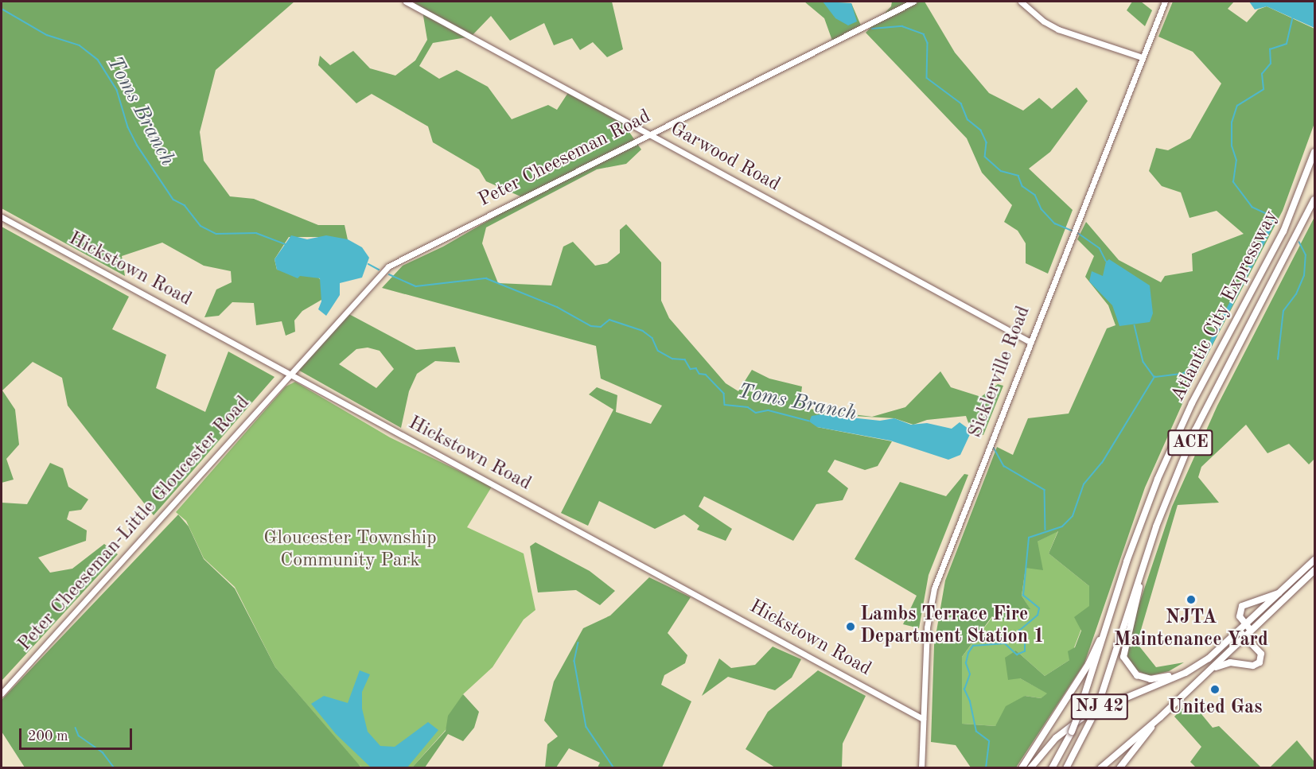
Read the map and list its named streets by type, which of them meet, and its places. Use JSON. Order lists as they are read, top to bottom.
{
  "streets": {
    "highway": ["Atlantic City Expressway", "ACE", "NJ 42"],
    "street": [
      "Garwood Road",
      "Peter Cheeseman Road",
      "Hickstown Road",
      "Sicklerville Road",
      "Peter Cheeseman-Little Gloucester Road"
    ]
  },
  "crossings": [
    ["Garwood Road", "Peter Cheeseman Road"],
    ["Garwood Road", "Sicklerville Road"],
    ["Peter Cheeseman Road", "Hickstown Road"],
    ["Peter Cheeseman Road", "Peter Cheeseman-Little Gloucester Road"],
    ["Hickstown Road", "Sicklerville Road"],
    ["Hickstown Road", "Peter Cheeseman-Little Gloucester Road"]
  ],
  "water": ["Toms Branch"],
  "parks": ["Gloucester Township Community Park"],
  "places": ["NJTA Maintenance Yard", "Lambs Terrace Fire Department Station 1", "United Gas"],
  "scale_bar": "200 m"
}
